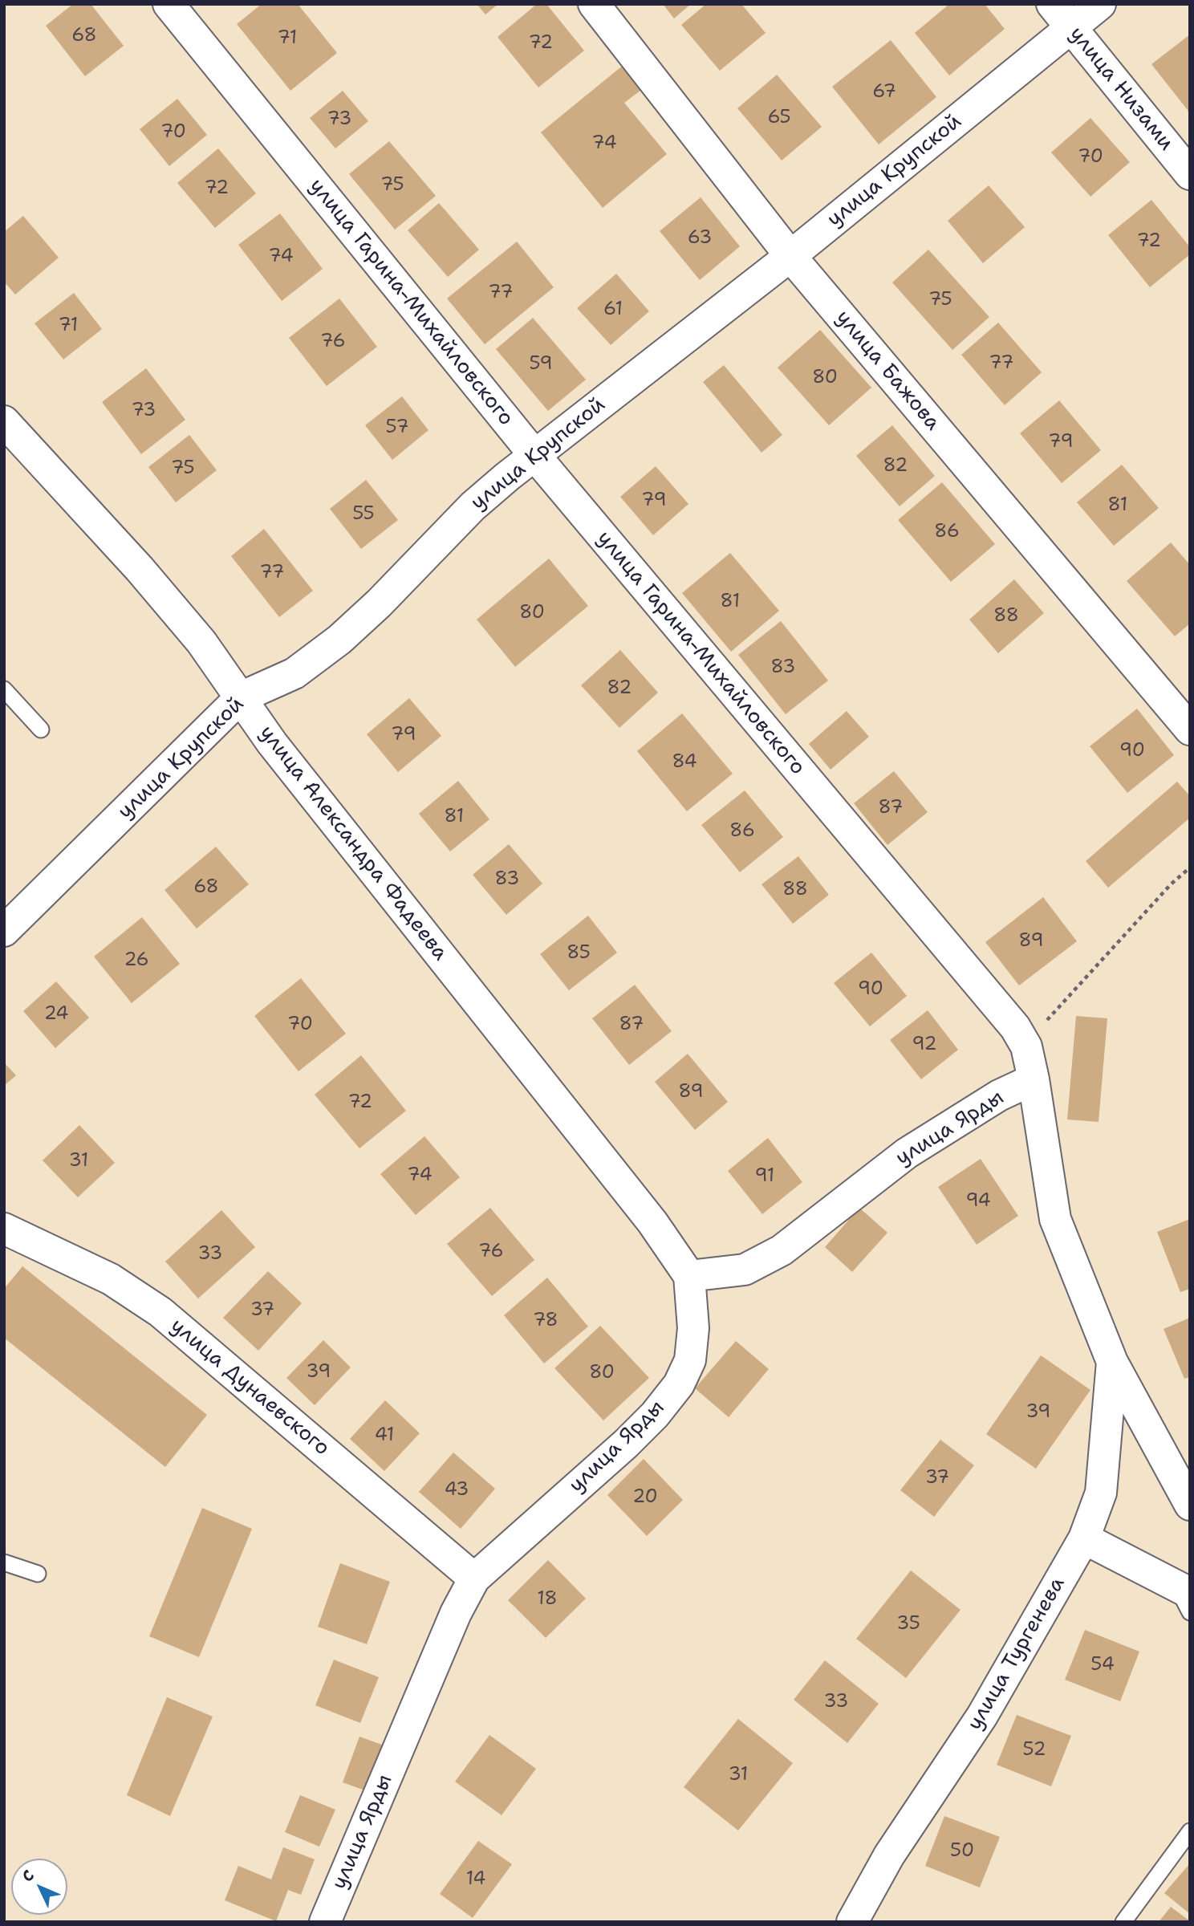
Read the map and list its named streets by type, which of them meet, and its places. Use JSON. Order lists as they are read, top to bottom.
{
  "streets": {
    "street": [
      "улица Низами",
      "улица Крупской",
      "улица Гарина-Михайловского",
      "улица Бажова",
      "улица Александра Фадеева",
      "улица Ярды",
      "улица Дунаевского",
      "улица Тургенева"
    ]
  },
  "crossings": [
    ["улица Низами", "улица Крупской"],
    ["улица Крупской", "улица Гарина-Михайловского"],
    ["улица Крупской", "улица Бажова"],
    ["улица Крупской", "улица Александра Фадеева"],
    ["улица Гарина-Михайловского", "улица Ярды"],
    ["улица Гарина-Михайловского", "улица Тургенева"],
    ["улица Александра Фадеева", "улица Ярды"],
    ["улица Ярды", "улица Дунаевского"]
  ],
  "house_numbers": [
    "68",
    "71",
    "72",
    "67",
    "65",
    "73",
    "70",
    "74",
    "70",
    "75",
    "72",
    "63",
    "72",
    "74",
    "77",
    "75",
    "61",
    "71",
    "76",
    "77",
    "59",
    "80",
    "73",
    "57",
    "79",
    "82",
    "75",
    "79",
    "81",
    "55",
    "86",
    "77",
    "81",
    "80",
    "88",
    "83",
    "82",
    "79",
    "90",
    "84",
    "87",
    "81",
    "86",
    "83",
    "68",
    "88",
    "89",
    "85",
    "26",
    "90",
    "24",
    "70",
    "87",
    "92",
    "89",
    "72",
    "31",
    "74",
    "91",
    "94",
    "76",
    "33",
    "37",
    "78",
    "39",
    "80",
    "39",
    "41",
    "37",
    "43",
    "20",
    "18",
    "35",
    "54",
    "33",
    "52",
    "31",
    "50",
    "14"
  ],
  "north": "top left"
}
